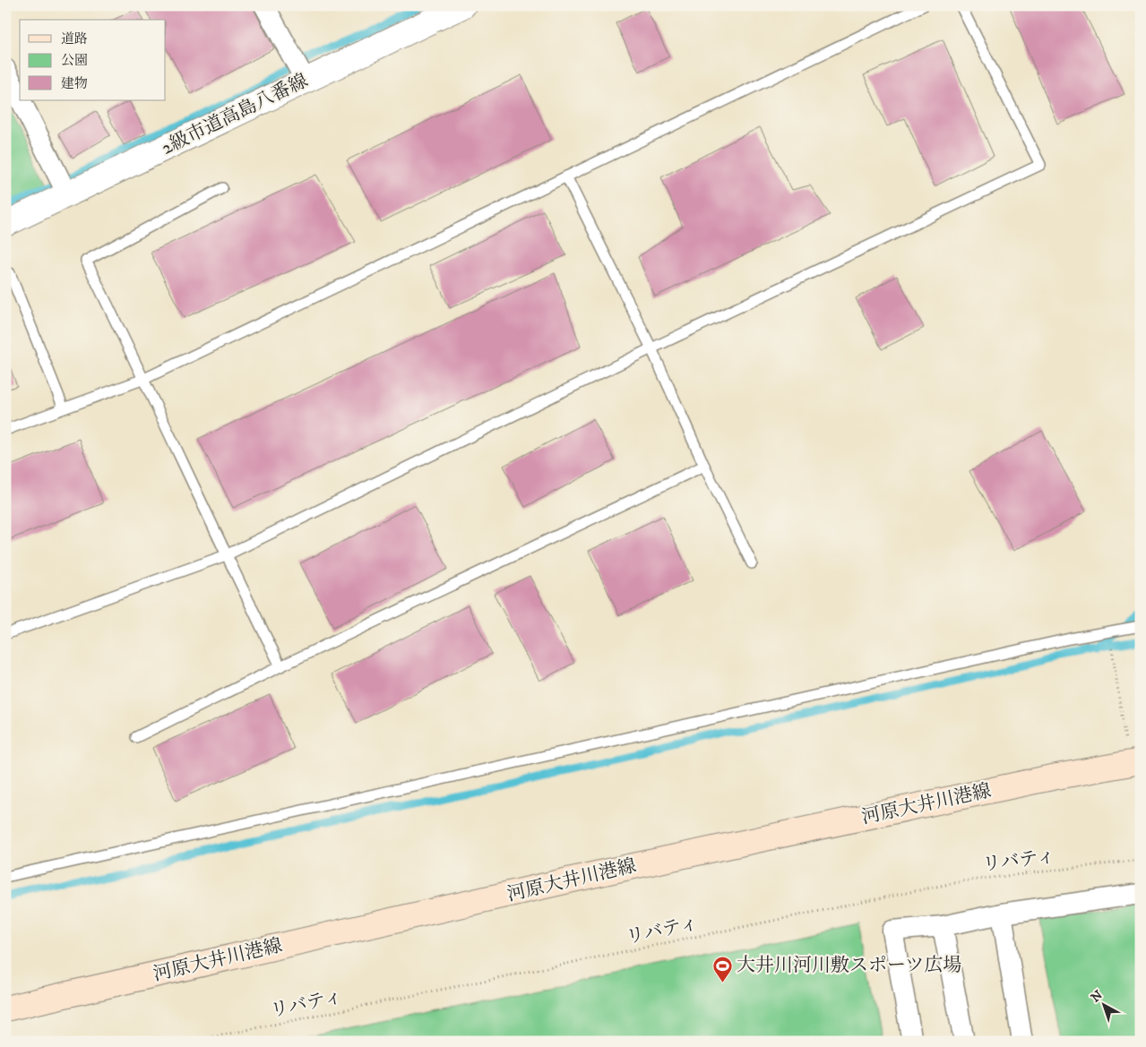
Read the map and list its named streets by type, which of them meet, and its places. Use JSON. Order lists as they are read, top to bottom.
{
  "streets": {
    "main road": ["河原大井川港線"],
    "street": ["2級市道高島八番線"],
    "path": ["リバティ"]
  },
  "places": {
    "sports": ["大井川河川敷スポーツ広場"]
  },
  "legend": ["道路", "公園", "建物"],
  "north": "top left"
}
